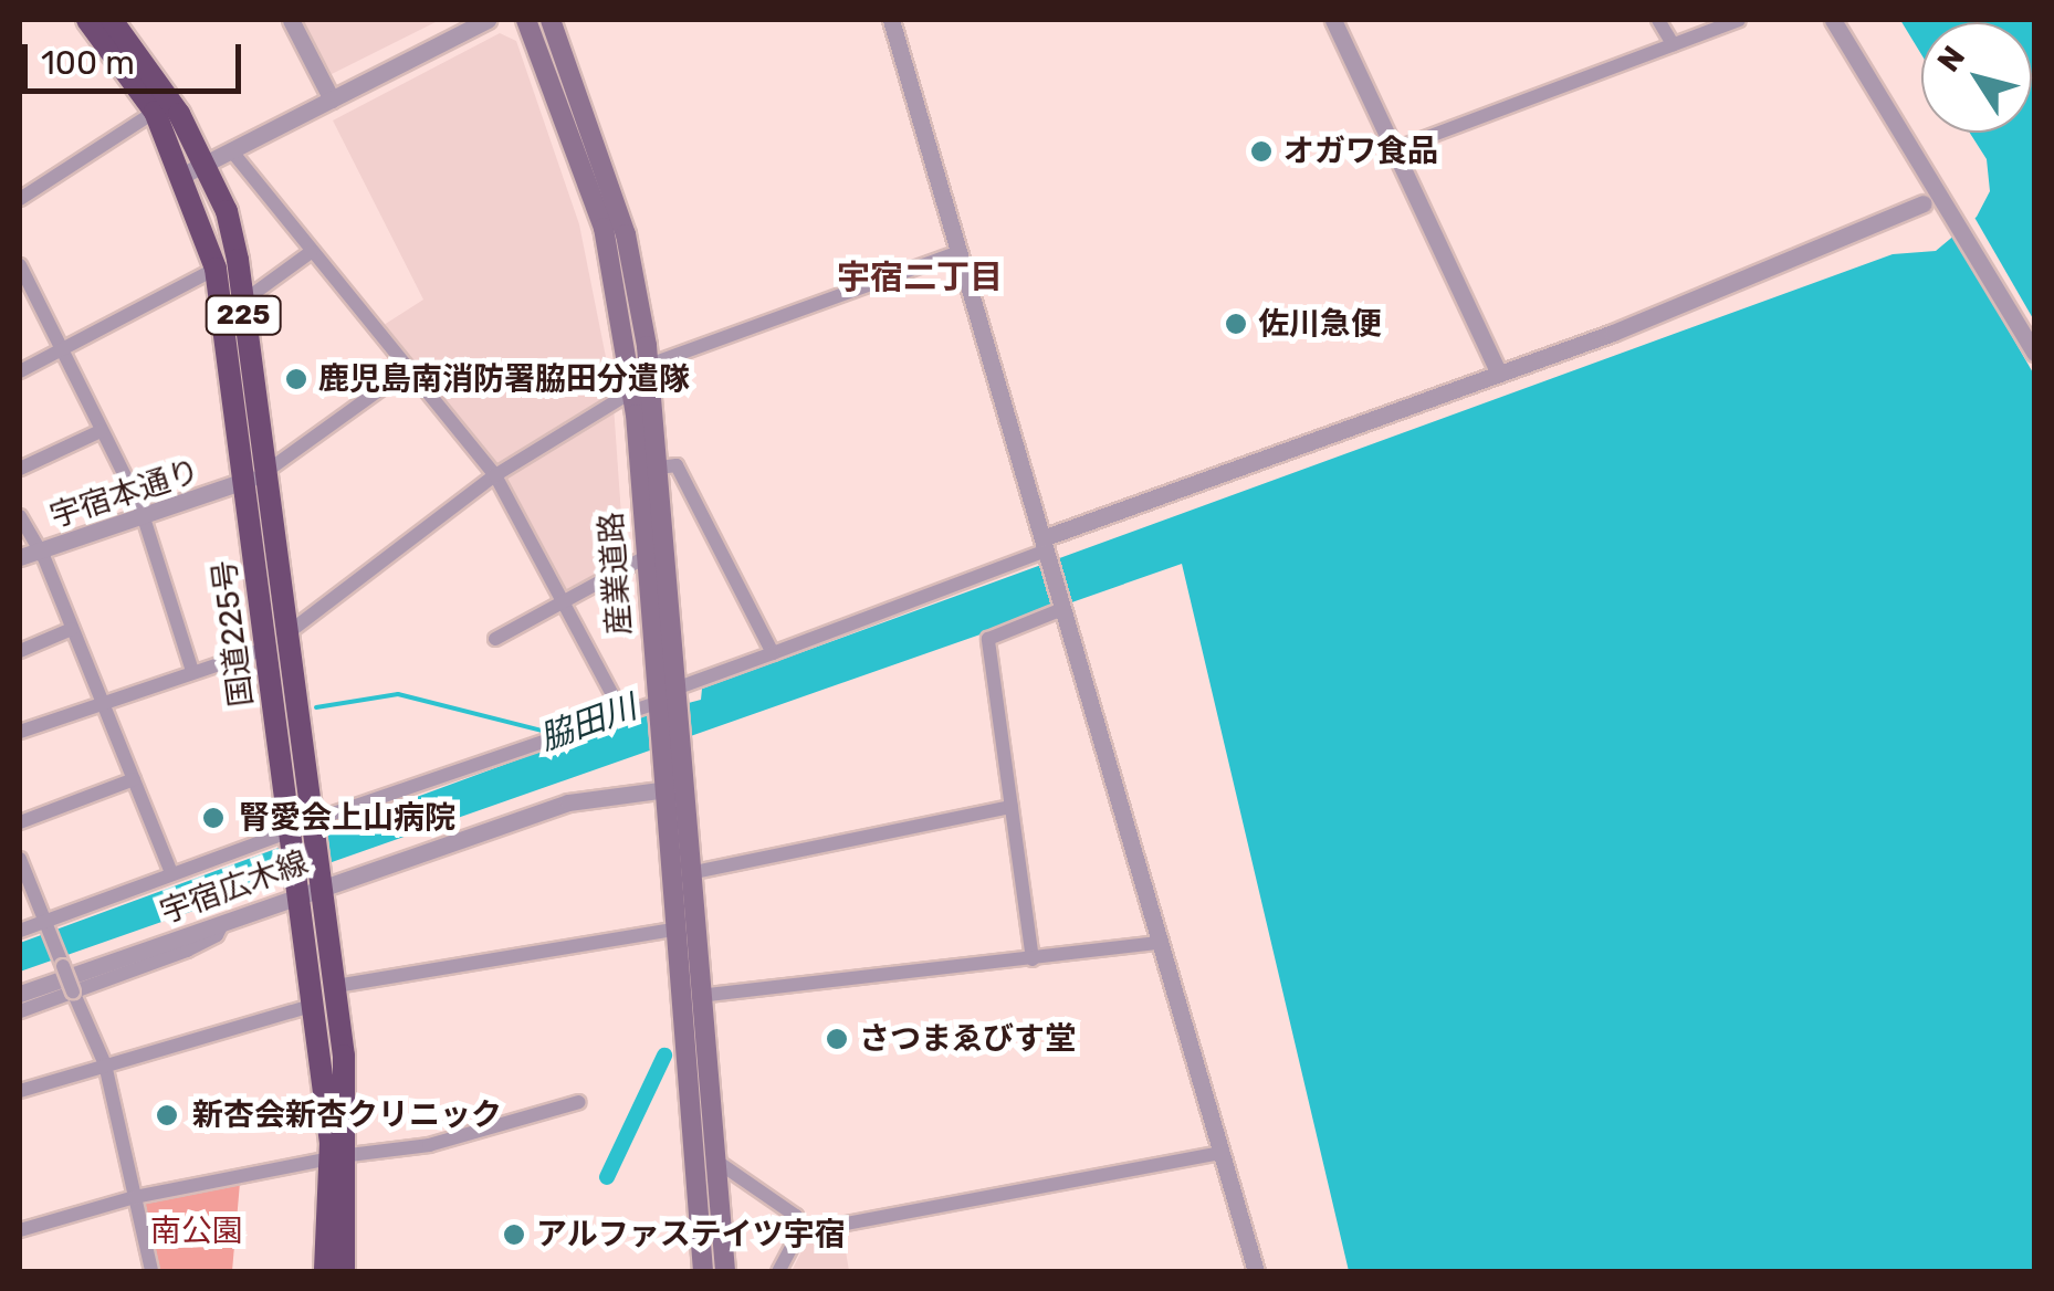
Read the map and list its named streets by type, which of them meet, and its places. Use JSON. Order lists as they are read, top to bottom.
{
  "streets": {
    "highway": ["225", "国道225号"],
    "main road": ["産業道路"],
    "street": ["宇宿本通り", "宇宿広木線"]
  },
  "crossings": [
    ["宇宿本通り", "国道225号"],
    ["産業道路", "宇宿広木線"],
    ["国道225号", "宇宿広木線"]
  ],
  "districts": ["宇宿二丁目"],
  "water": ["脇田川"],
  "parks": ["南公園"],
  "places": [
    "オガワ食品",
    "佐川急便",
    "鹿児島南消防署脇田分遣隊",
    "腎愛会上山病院",
    "さつまゑびす堂",
    "新杏会新杏クリニック",
    "アルファステイツ宇宿"
  ],
  "scale_bar": "100 m",
  "north": "top left"
}
